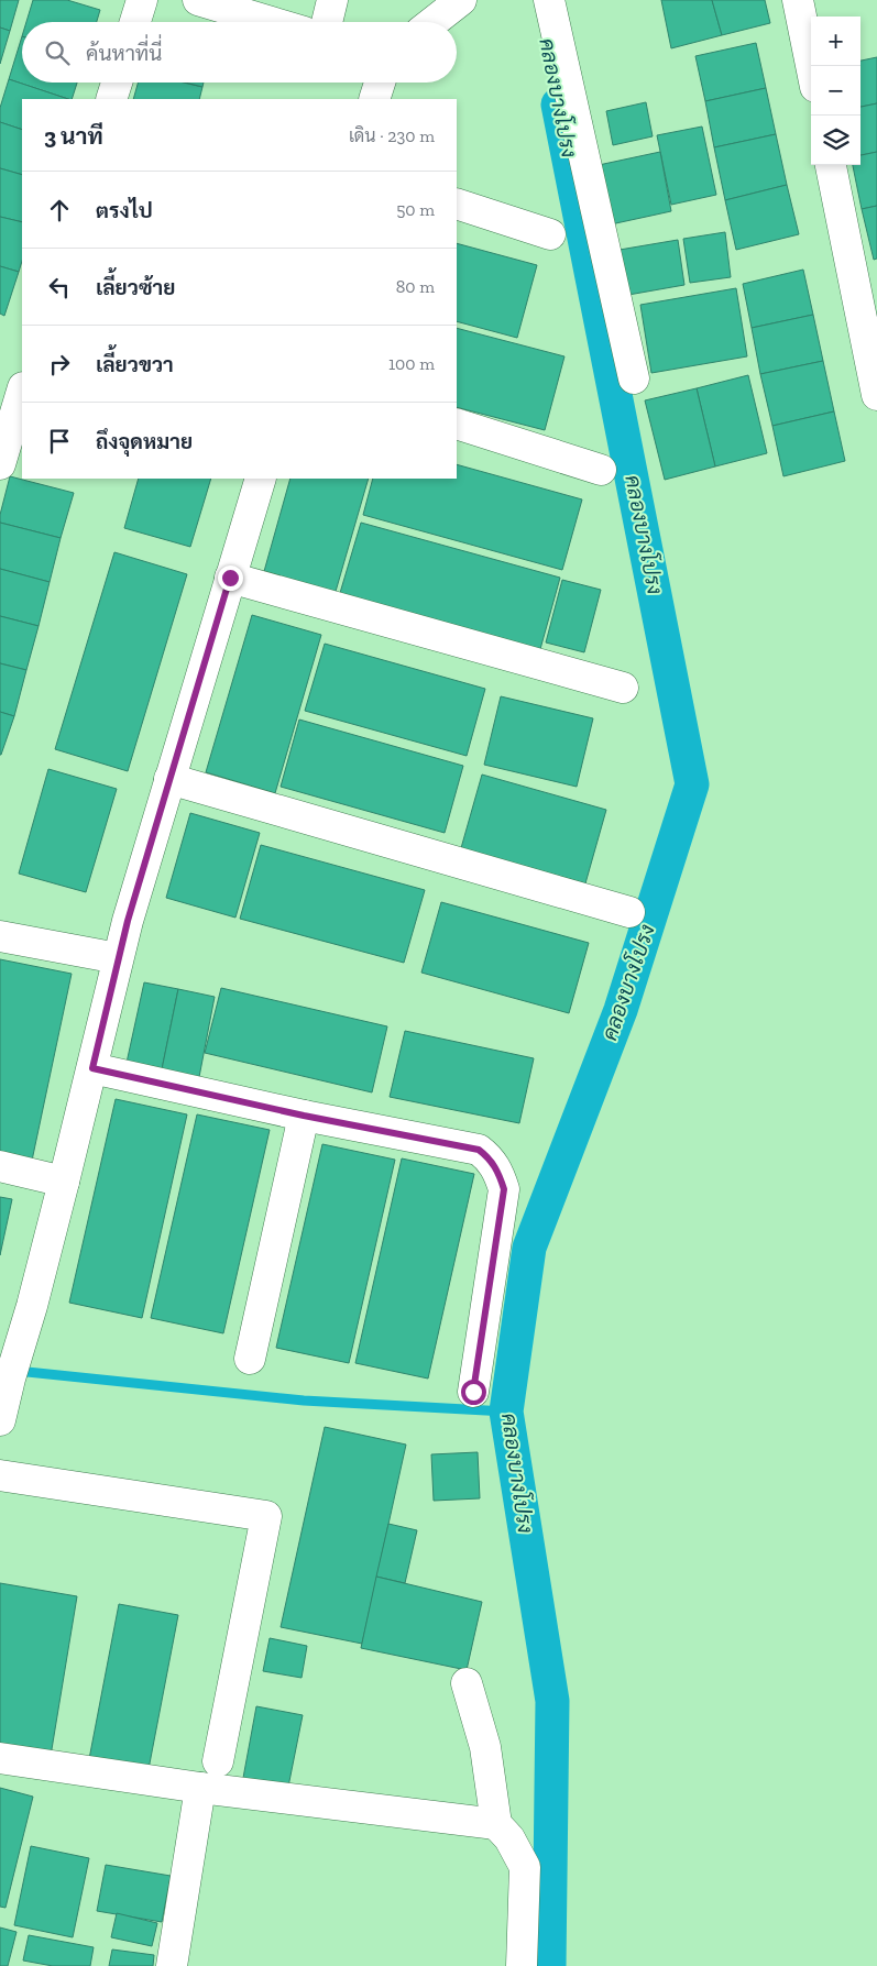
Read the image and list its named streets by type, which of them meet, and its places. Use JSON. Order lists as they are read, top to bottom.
{
  "water": ["คลองบางโปรง"],
  "page": {
    "map_buttons": ["+", "−"],
    "search": "ค้นหาที่นี่",
    "heading": ["3 นาที", "เดิน · 230 m"],
    "list": [
      ["ตรงไป", "50 m"],
      ["เลี้ยวซ้าย", "80 m"],
      ["เลี้ยวขวา", "100 m"],
      "ถึงจุดหมาย"
    ]
  }
}
